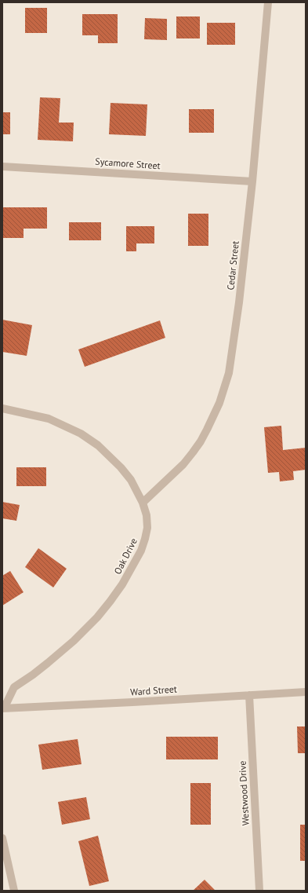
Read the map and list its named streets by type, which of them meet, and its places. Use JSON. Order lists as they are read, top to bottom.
{
  "streets": {
    "street": [
      "Sycamore Street",
      "Cedar Street",
      "Oak Drive",
      "Ward Street",
      "Westwood Drive"
    ]
  },
  "crossings": [
    ["Sycamore Street", "Cedar Street"],
    ["Cedar Street", "Oak Drive"],
    ["Oak Drive", "Ward Street"],
    ["Ward Street", "Westwood Drive"]
  ]
}
